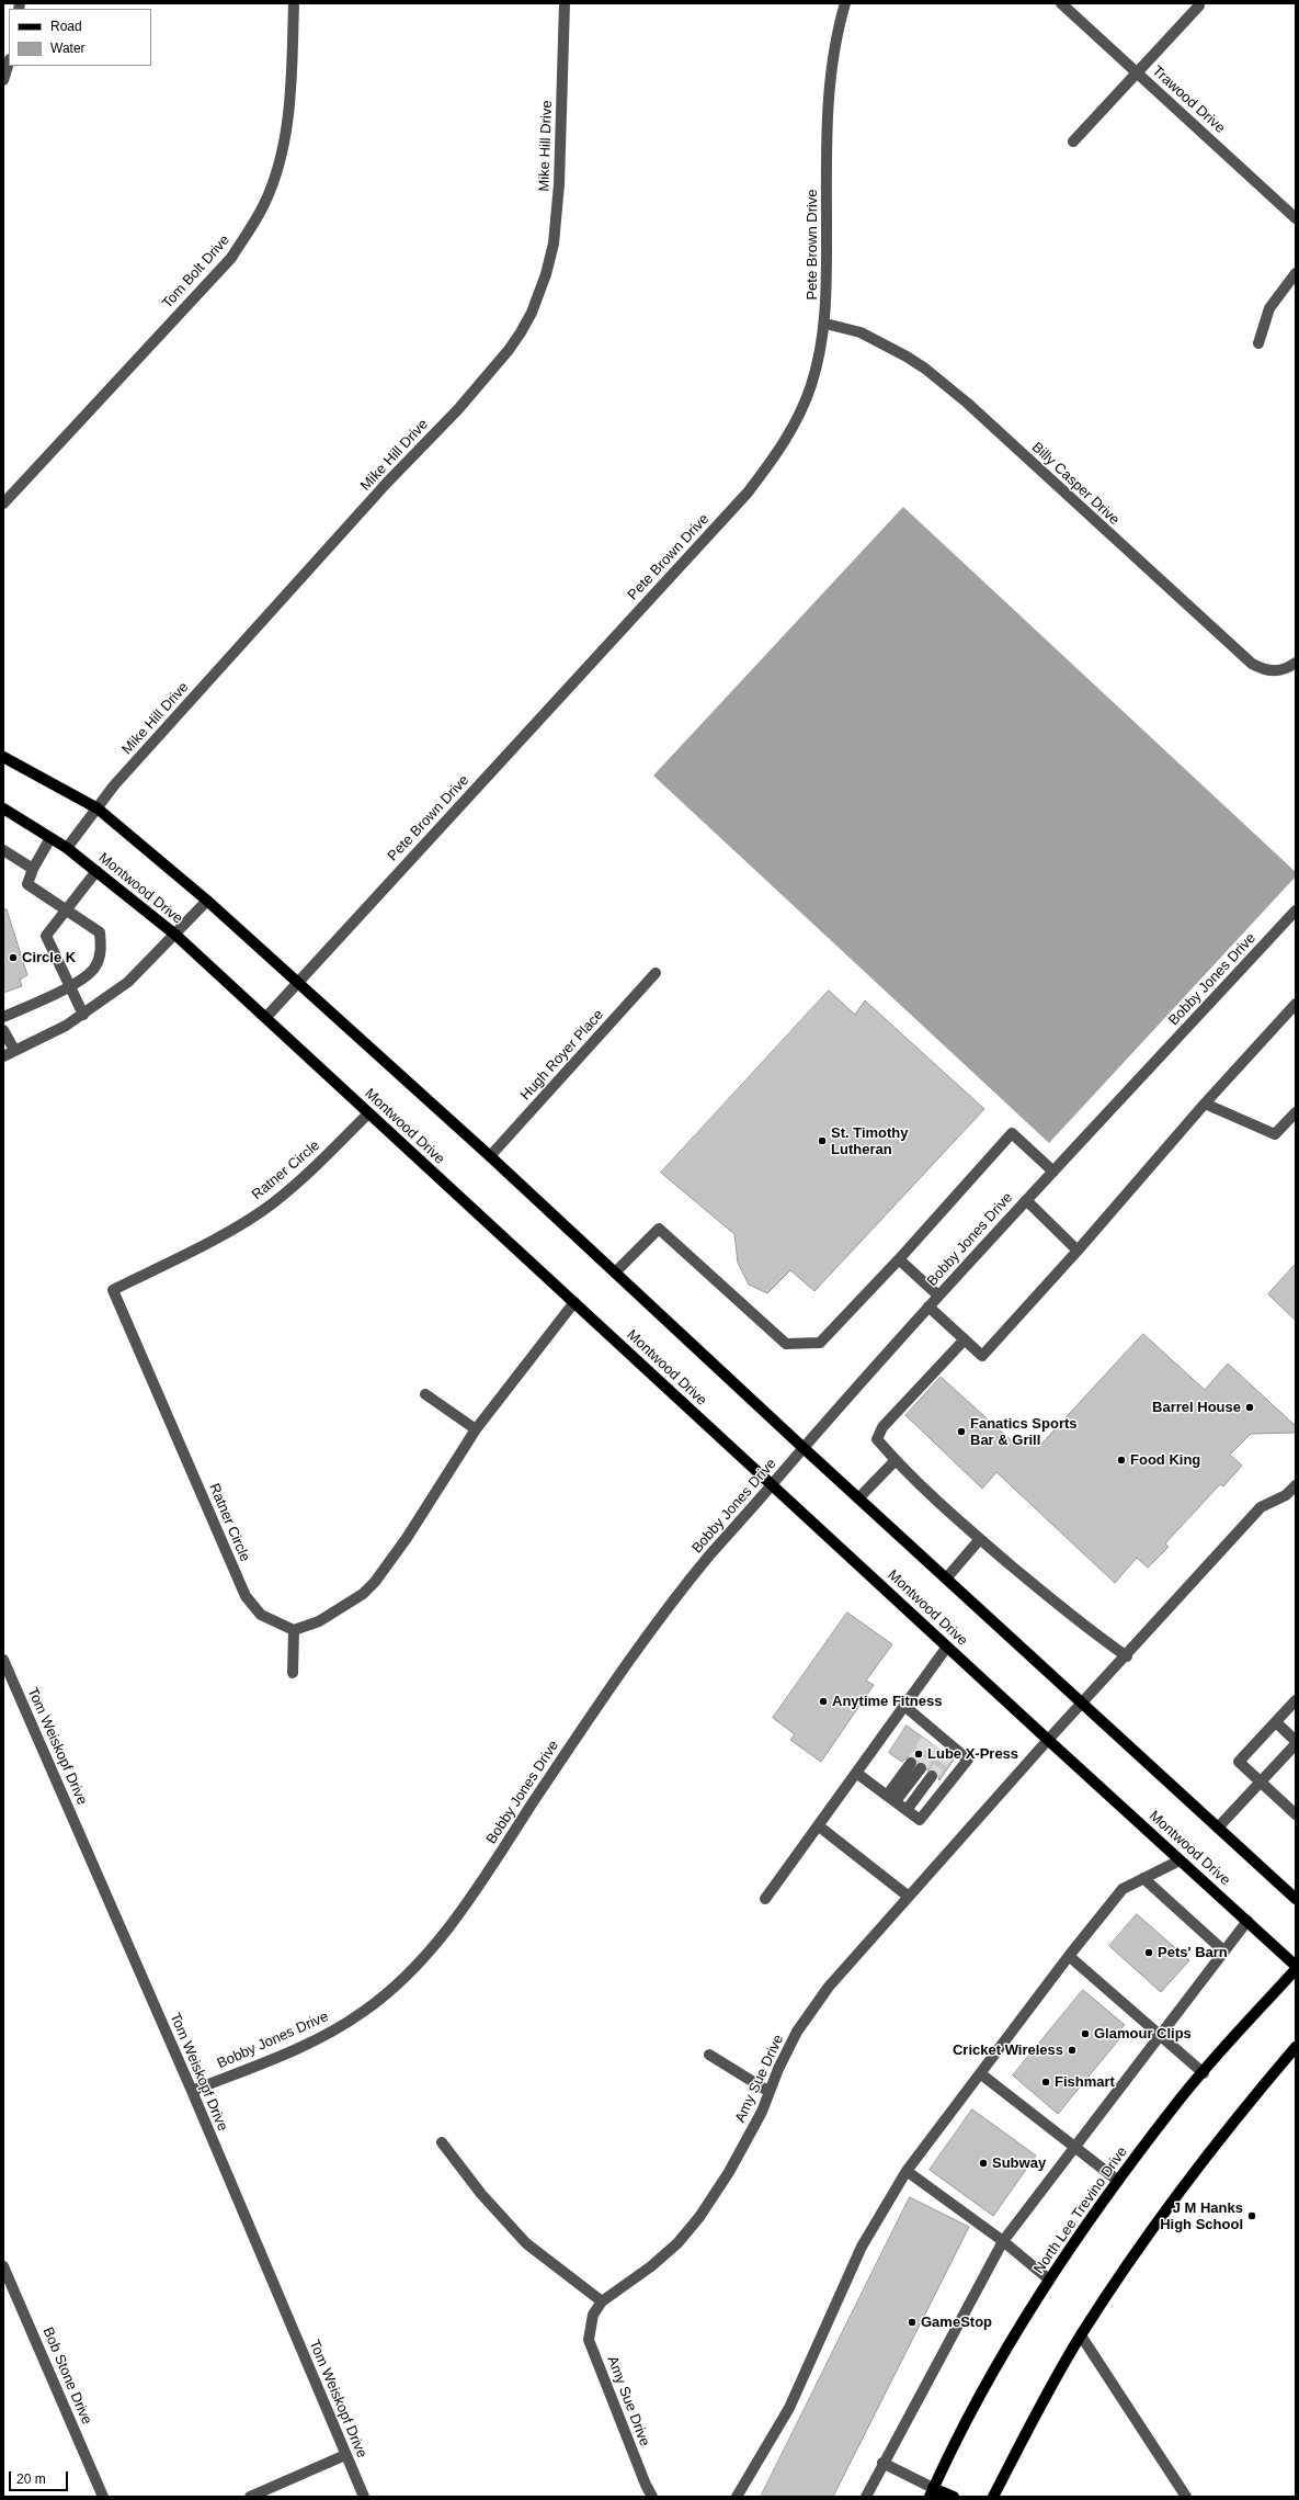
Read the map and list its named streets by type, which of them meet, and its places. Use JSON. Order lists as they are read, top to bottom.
{
  "streets": {
    "main road": ["Montwood Drive", "North Lee Trevino Drive"],
    "street": [
      "Trawood Drive",
      "Mike Hill Drive",
      "Pete Brown Drive",
      "Tom Bolt Drive",
      "Billy Casper Drive",
      "Bobby Jones Drive",
      "Hugh Royer Place",
      "Ratner Circle",
      "Tom Weiskopf Drive",
      "Amy Sue Drive",
      "Bob Stone Drive"
    ]
  },
  "crossings": [
    ["Mike Hill Drive", "Montwood Drive"],
    ["Pete Brown Drive", "Billy Casper Drive"],
    ["Pete Brown Drive", "Montwood Drive"],
    ["Montwood Drive", "Bobby Jones Drive"],
    ["Montwood Drive", "Ratner Circle"],
    ["Montwood Drive", "Amy Sue Drive"],
    ["Bobby Jones Drive", "Tom Weiskopf Drive"]
  ],
  "places": [
    "Circle K",
    "St. Timothy Lutheran",
    "Barrel House",
    "Fanatics Sports Bar & Grill",
    "Food King",
    "Anytime Fitness",
    "Lube X-Press",
    "Pets' Barn",
    "Glamour Clips",
    "Cricket Wireless",
    "Fishmart",
    "Subway",
    "J M Hanks High School",
    "GameStop"
  ],
  "legend": ["Road", "Water"],
  "scale_bar": "20 m"
}
